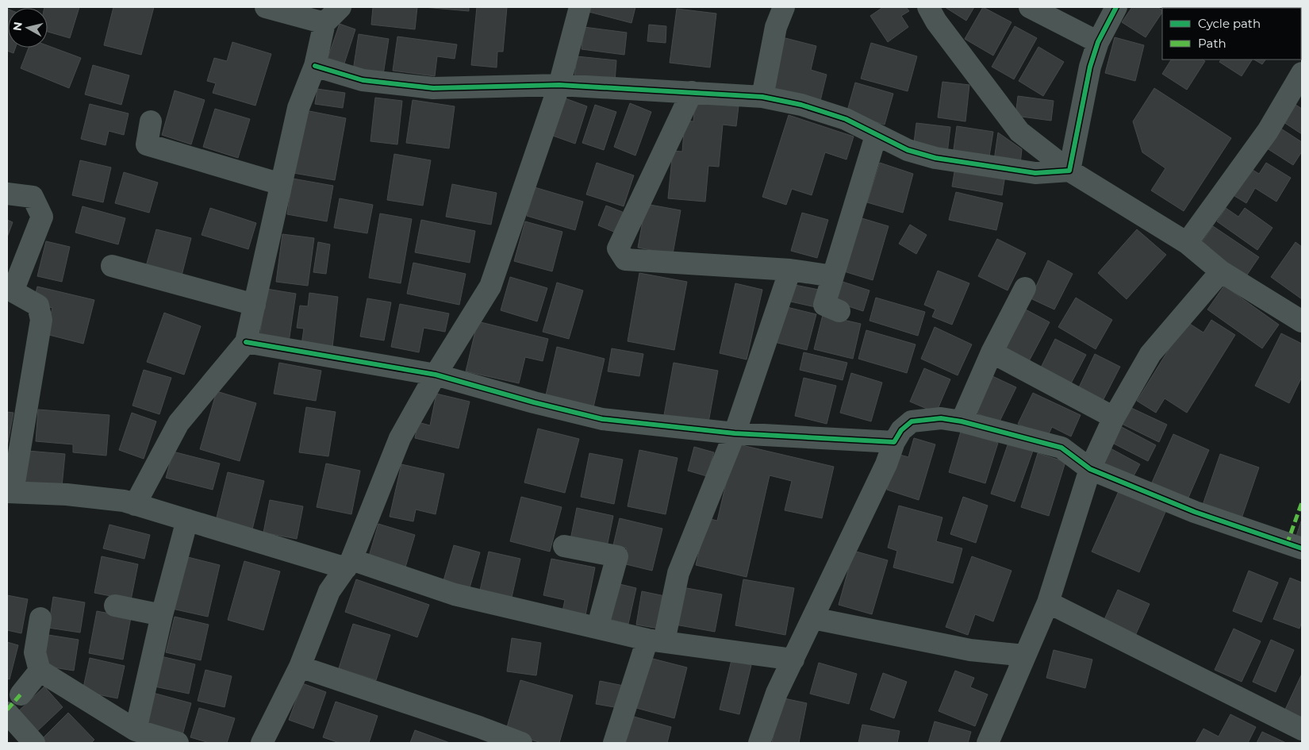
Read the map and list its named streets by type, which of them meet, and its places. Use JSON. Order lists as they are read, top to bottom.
{
  "legend": ["Cycle path", "Path"],
  "north": "left"
}
